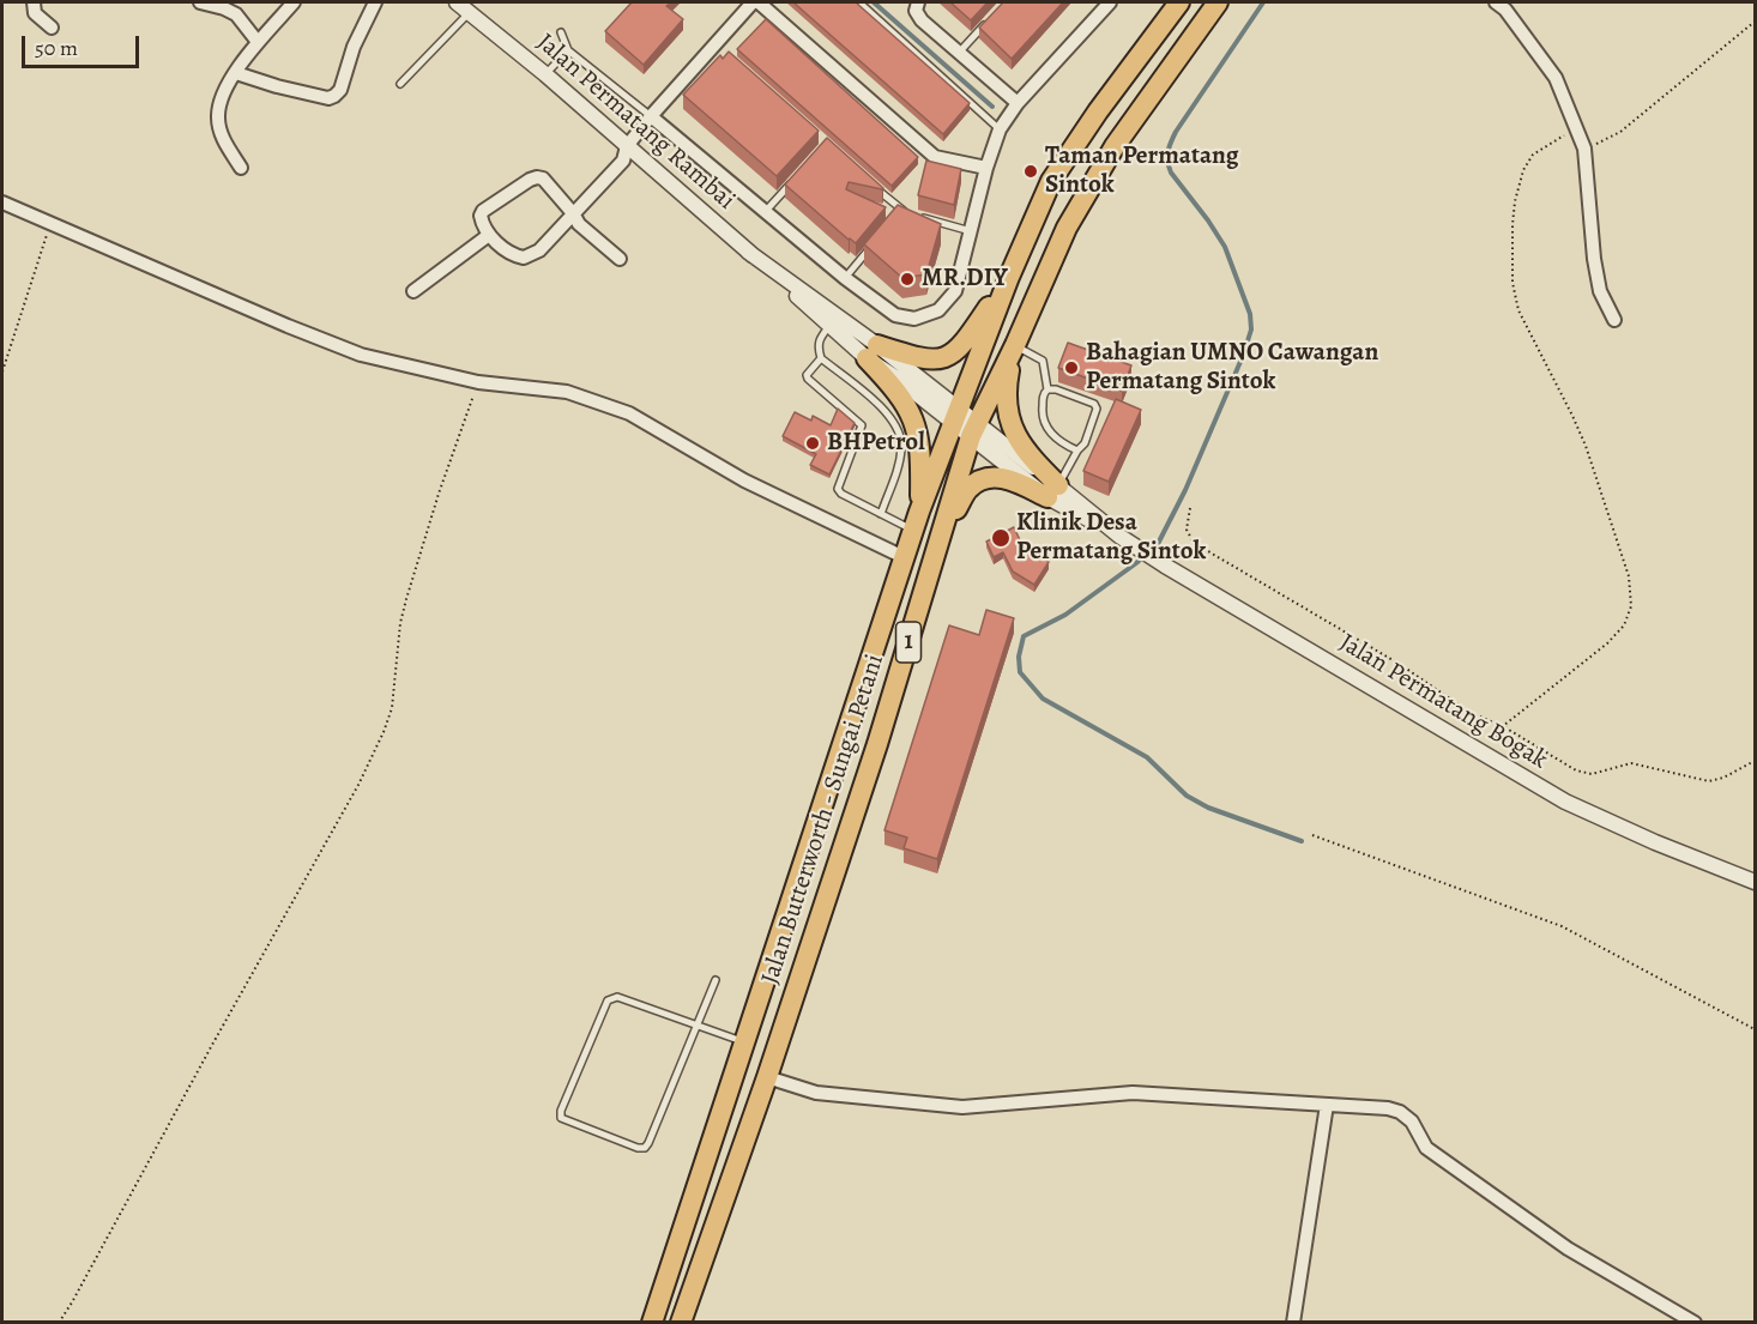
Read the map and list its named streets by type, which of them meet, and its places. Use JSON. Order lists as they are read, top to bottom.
{
  "streets": {
    "highway": ["1", "Jalan Butterworth - Sungai Petani"],
    "street": ["Jalan Permatang Rambai", "Jalan Permatang Bogak"]
  },
  "crossings": [
    ["Jalan Permatang Rambai", "Jalan Permatang Bogak"],
    ["Jalan Permatang Rambai", "Jalan Butterworth - Sungai Petani"],
    ["Jalan Permatang Bogak", "Jalan Butterworth - Sungai Petani"]
  ],
  "places": [
    "Taman Permatang Sintok",
    "MR.DIY",
    "Bahagian UMNO Cawangan Permatang Sintok",
    "BHPetrol",
    "Klinik Desa Permatang Sintok"
  ],
  "scale_bar": "50 m"
}
